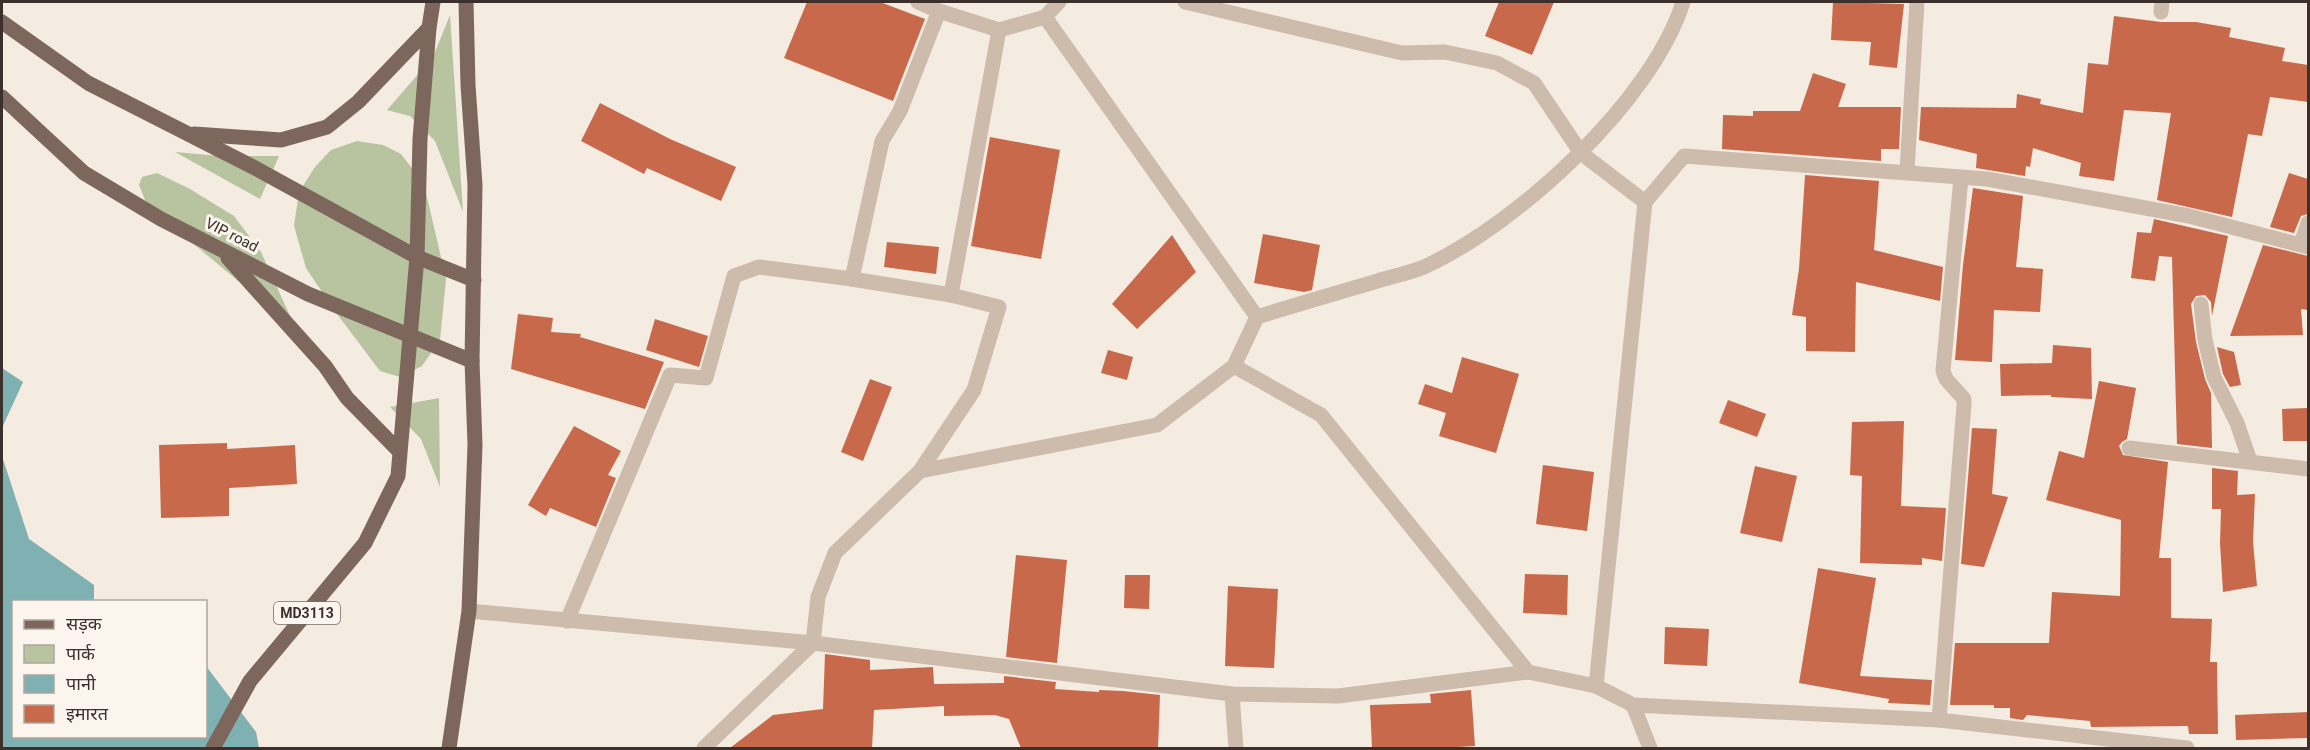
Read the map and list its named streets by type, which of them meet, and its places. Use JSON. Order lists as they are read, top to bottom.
{
  "streets": {
    "main road": ["VIP road", "MD3113"]
  },
  "legend": [
    "सड़क",
    "पार्क",
    "पानी",
    "इमारत"
  ]
}
